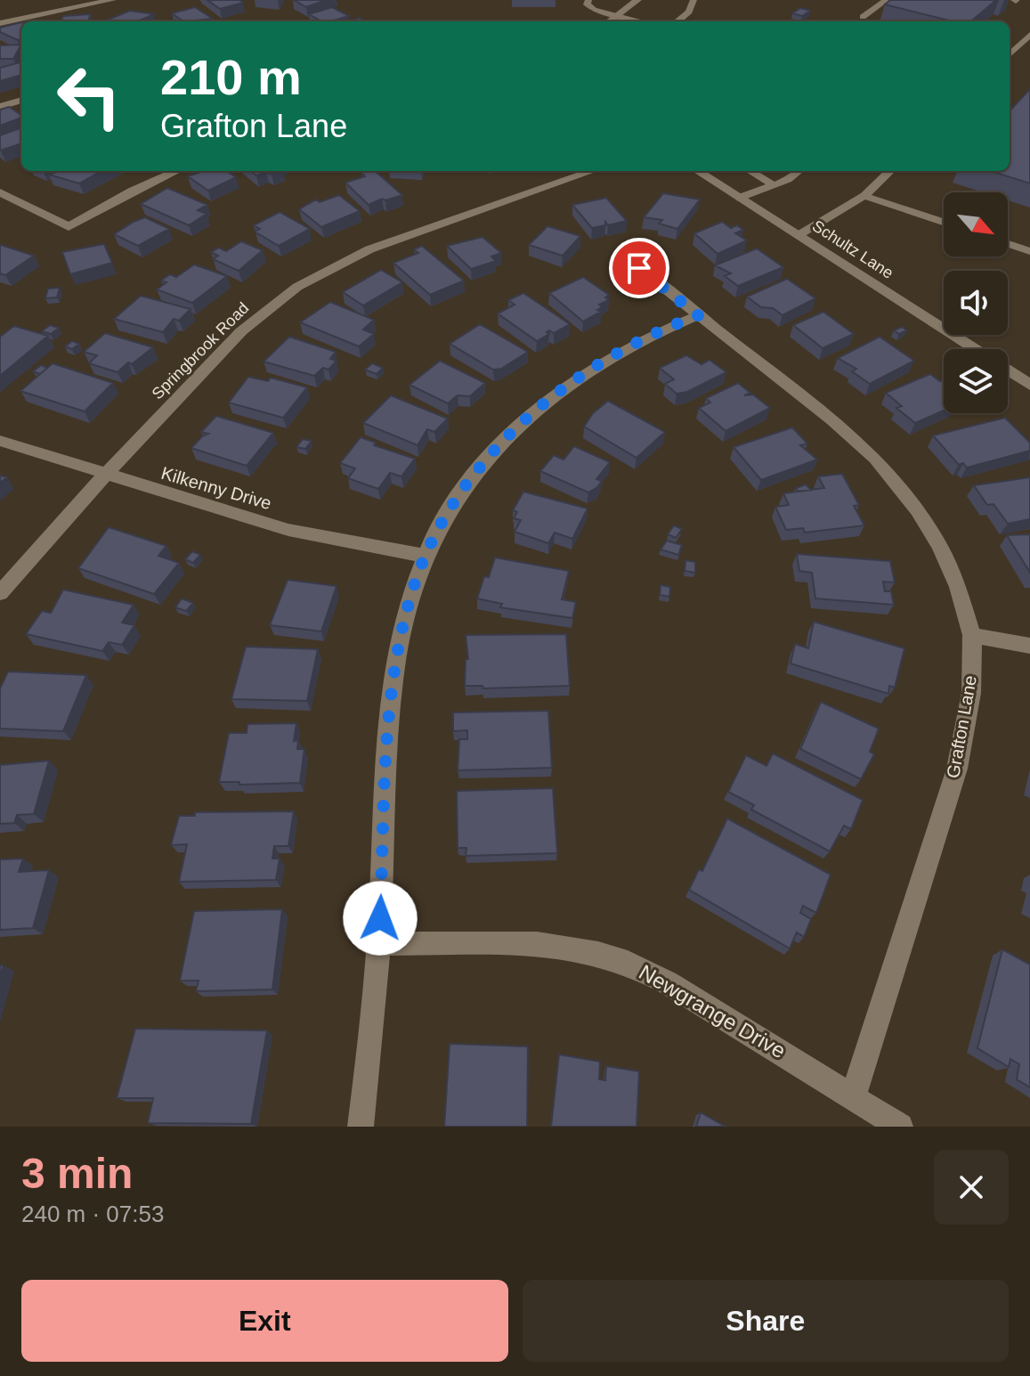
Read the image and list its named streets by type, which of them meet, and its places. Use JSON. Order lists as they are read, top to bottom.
{
  "streets": {
    "street": [
      "Schultz Lane",
      "Springbrook Road",
      "Kilkenny Drive",
      "Grafton Lane",
      "Newgrange Drive"
    ]
  },
  "crossings": [
    ["Springbrook Road", "Kilkenny Drive"],
    ["Grafton Lane", "Newgrange Drive"]
  ],
  "north": "bottom right",
  "page": {
    "turn": ["210 m", "Grafton Lane"],
    "heading": ["3 min", "240 m · 07:53"],
    "buttons": ["Exit", "Share"]
  }
}
